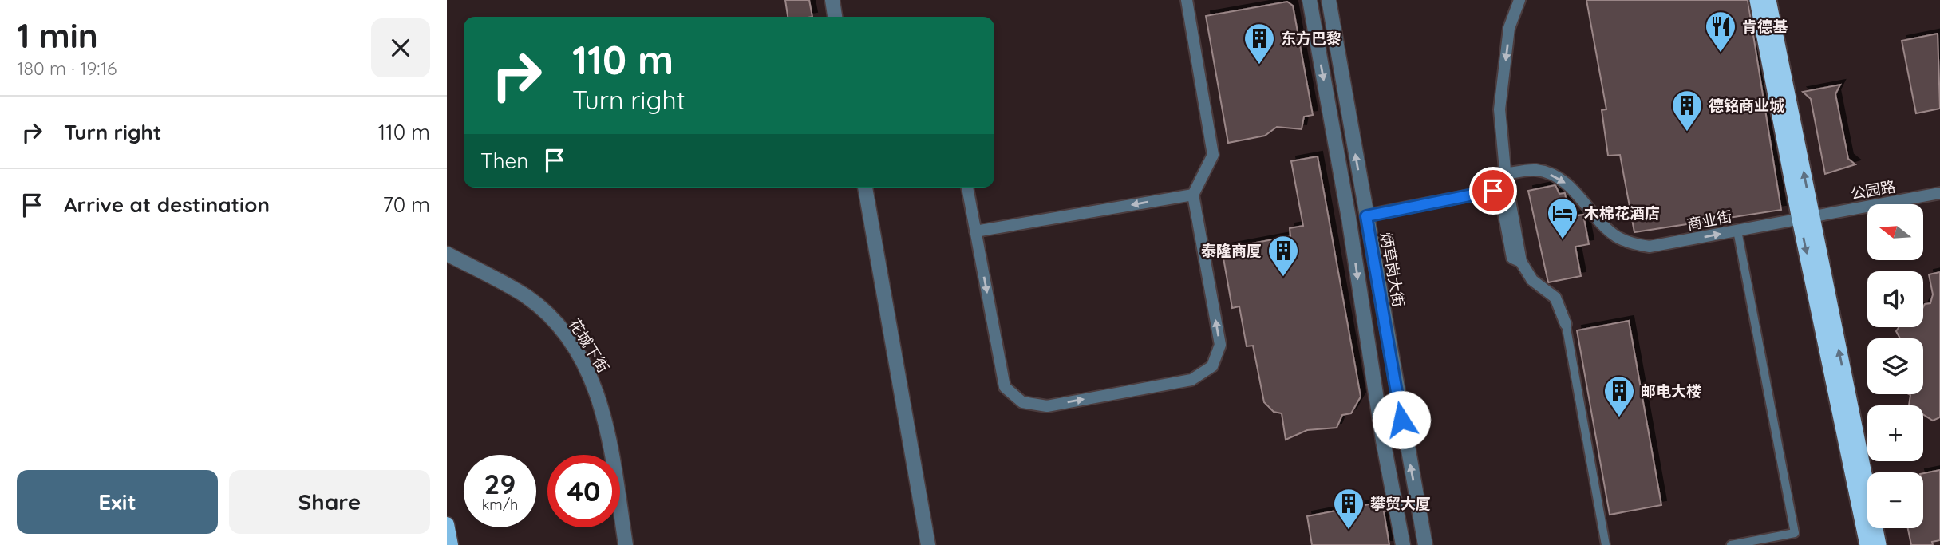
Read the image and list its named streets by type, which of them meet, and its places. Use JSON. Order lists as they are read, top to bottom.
{
  "streets": {
    "street": [
      "公园路",
      "商业街",
      "炳草岗大街",
      "花城下街"
    ]
  },
  "crossings": [
    ["公园路", "商业街"]
  ],
  "one_way": ["商业街"],
  "places": {
    "restaurant": ["肯德基"],
    "building": [
      "东方巴黎",
      "德铭商业城",
      "泰隆商厦",
      "邮电大楼",
      "攀贸大厦"
    ],
    "hotel": ["木棉花酒店"]
  },
  "north": "left",
  "page": {
    "heading": ["1 min", "180 m · 19:16"],
    "turn": ["110 m", "Turn right"],
    "list": [
      {
        "name": "Turn right",
        "value": "110 m"
      },
      {
        "name": "Arrive at destination",
        "value": "70 m"
      }
    ],
    "then": "Then",
    "map_buttons": ["+", "−"],
    "speed": "29 km/h",
    "limit": "40",
    "buttons": ["Exit", "Share"]
  }
}
